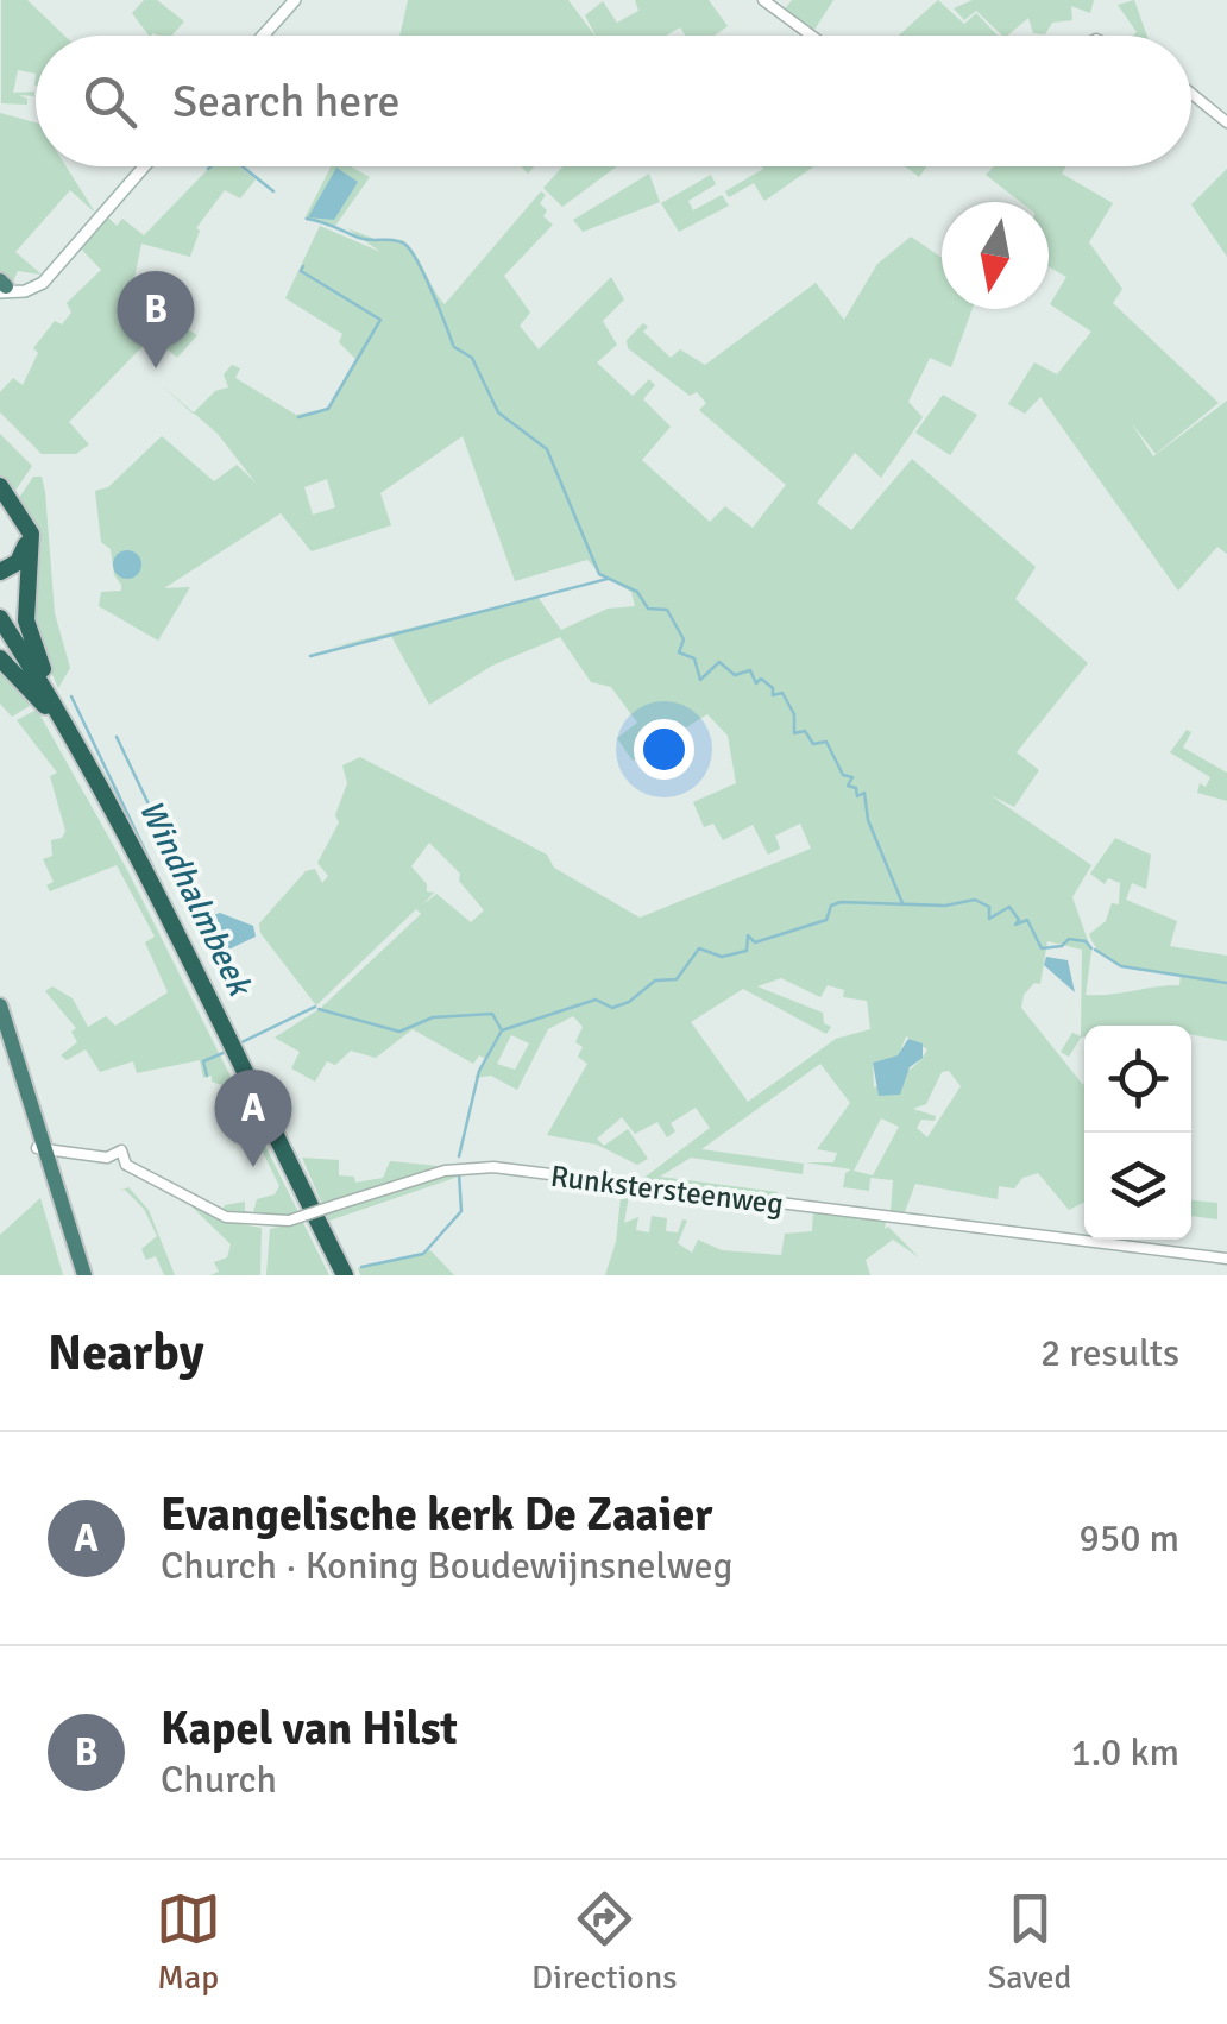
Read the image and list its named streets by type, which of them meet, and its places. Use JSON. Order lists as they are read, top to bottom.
{
  "streets": {
    "street": ["Runkstersteenweg"]
  },
  "water": ["Windhalmbeek"],
  "north": "bottom",
  "page": {
    "search": "Search here",
    "pins": ["B", "A"],
    "heading": ["Nearby", "2 results"],
    "list": [
      {
        "mark": "A",
        "name": "Evangelische kerk De Zaaier",
        "note": "Church · Koning Boudewijnsnelweg",
        "value": "950 m"
      },
      {
        "mark": "B",
        "name": "Kapel van Hilst",
        "note": "Church",
        "value": "1.0 km"
      }
    ],
    "nav": ["Map", "Directions", "Saved"]
  }
}
